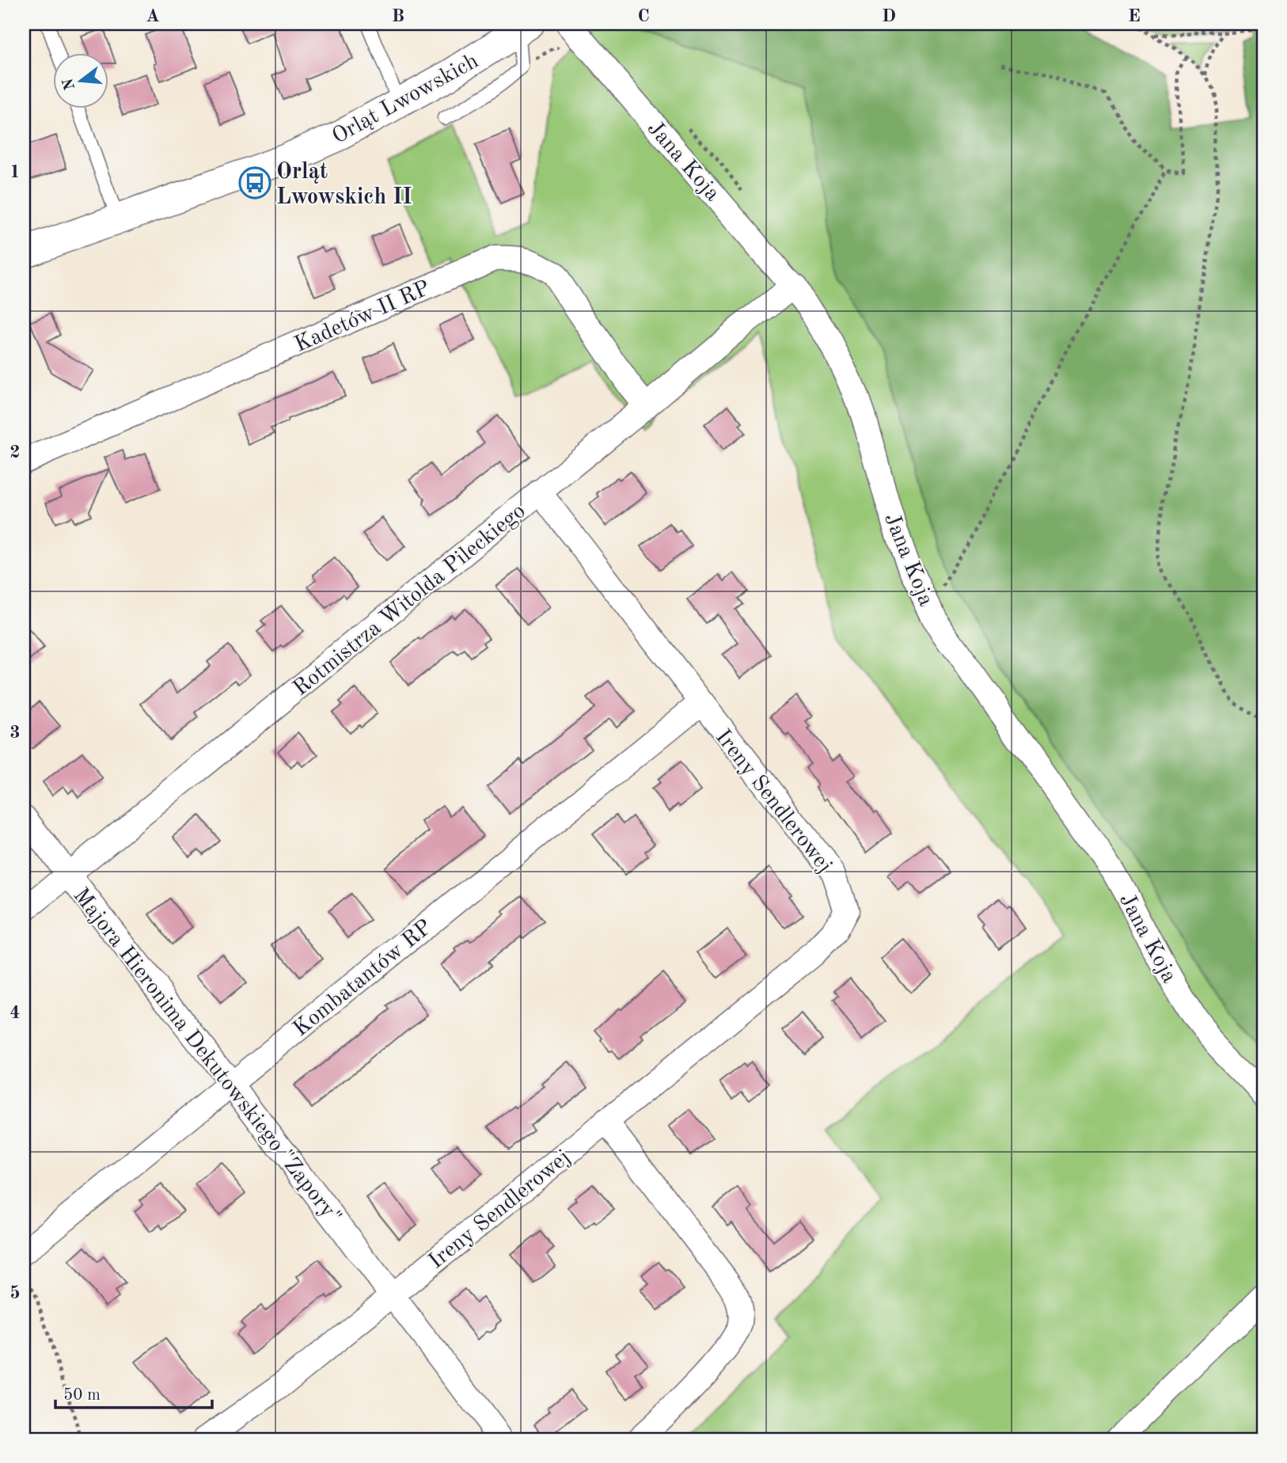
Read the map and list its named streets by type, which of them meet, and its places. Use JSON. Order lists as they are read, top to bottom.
{
  "streets": {
    "street": [
      "Orląt Lwowskich",
      "Jana Koja",
      "Kadetów II RP",
      "Rotmistrza Witolda Pileckiego",
      "Ireny Sendlerowej",
      "Kombatantów RP",
      "Majora Hieronima Dekutowskiego \"Zapory\""
    ]
  },
  "crossings": [
    ["Jana Koja", "Rotmistrza Witolda Pileckiego"],
    ["Kadetów II RP", "Rotmistrza Witolda Pileckiego"],
    ["Rotmistrza Witolda Pileckiego", "Ireny Sendlerowej"],
    ["Rotmistrza Witolda Pileckiego", "Majora Hieronima Dekutowskiego \"Zapory\""],
    ["Ireny Sendlerowej", "Kombatantów RP"],
    ["Ireny Sendlerowej", "Majora Hieronima Dekutowskiego \"Zapory\""],
    ["Kombatantów RP", "Majora Hieronima Dekutowskiego \"Zapory\""]
  ],
  "places": {
    "bus stop": ["Orląt Lwowskich II"]
  },
  "scale_bar": "50 m",
  "north": "left",
  "grid": {
    "columns": [
      "A",
      "B",
      "C",
      "D",
      "E"
    ],
    "rows": [
      "1",
      "2",
      "3",
      "4",
      "5"
    ]
  }
}
